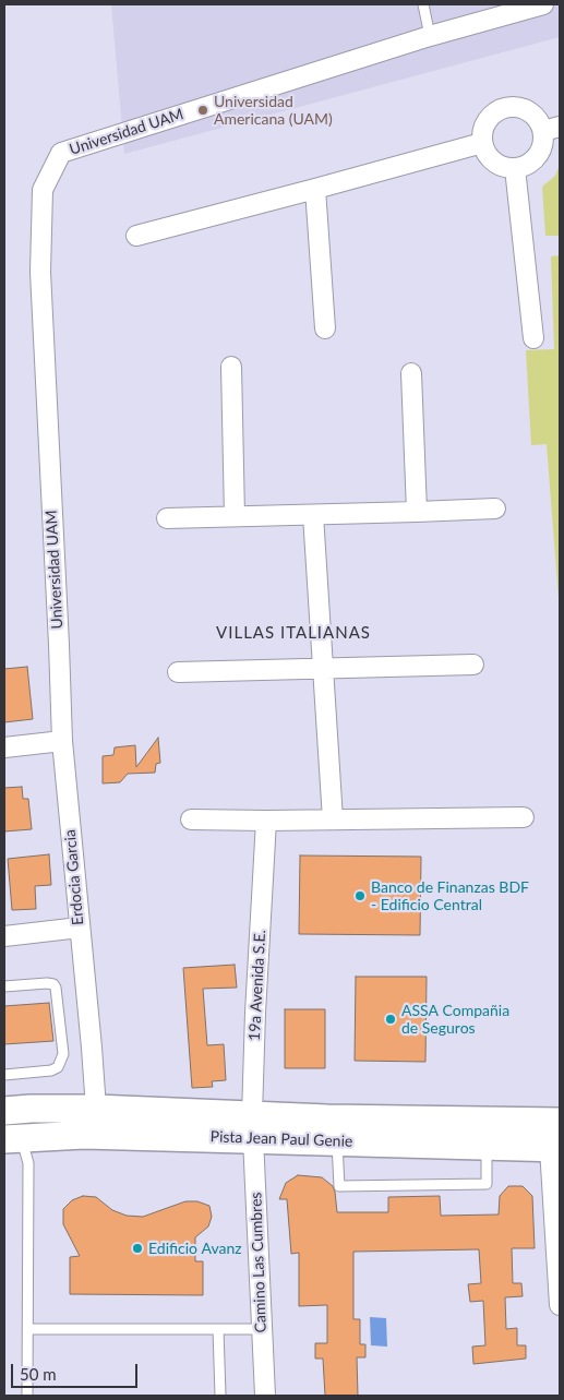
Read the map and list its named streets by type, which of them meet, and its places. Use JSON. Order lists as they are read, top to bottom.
{
  "streets": {
    "main road": ["Pista Jean Paul Genie"],
    "street": [
      "Universidad UAM",
      "Erdocia Garcia",
      "19a Avenida S.E.",
      "Camino Las Cumbres"
    ]
  },
  "crossings": [
    ["Universidad UAM", "Erdocia Garcia"],
    ["Erdocia Garcia", "Pista Jean Paul Genie"],
    ["19a Avenida S.E.", "Pista Jean Paul Genie"],
    ["19a Avenida S.E.", "Camino Las Cumbres"],
    ["Pista Jean Paul Genie", "Camino Las Cumbres"]
  ],
  "districts": ["VILLAS ITALIANAS"],
  "places": [
    "Universidad Americana (UAM)",
    "Banco de Finanzas BDF - Edificio Central",
    "ASSA Compañia de Seguros",
    "Edificio Avanz"
  ],
  "scale_bar": "50 m"
}
